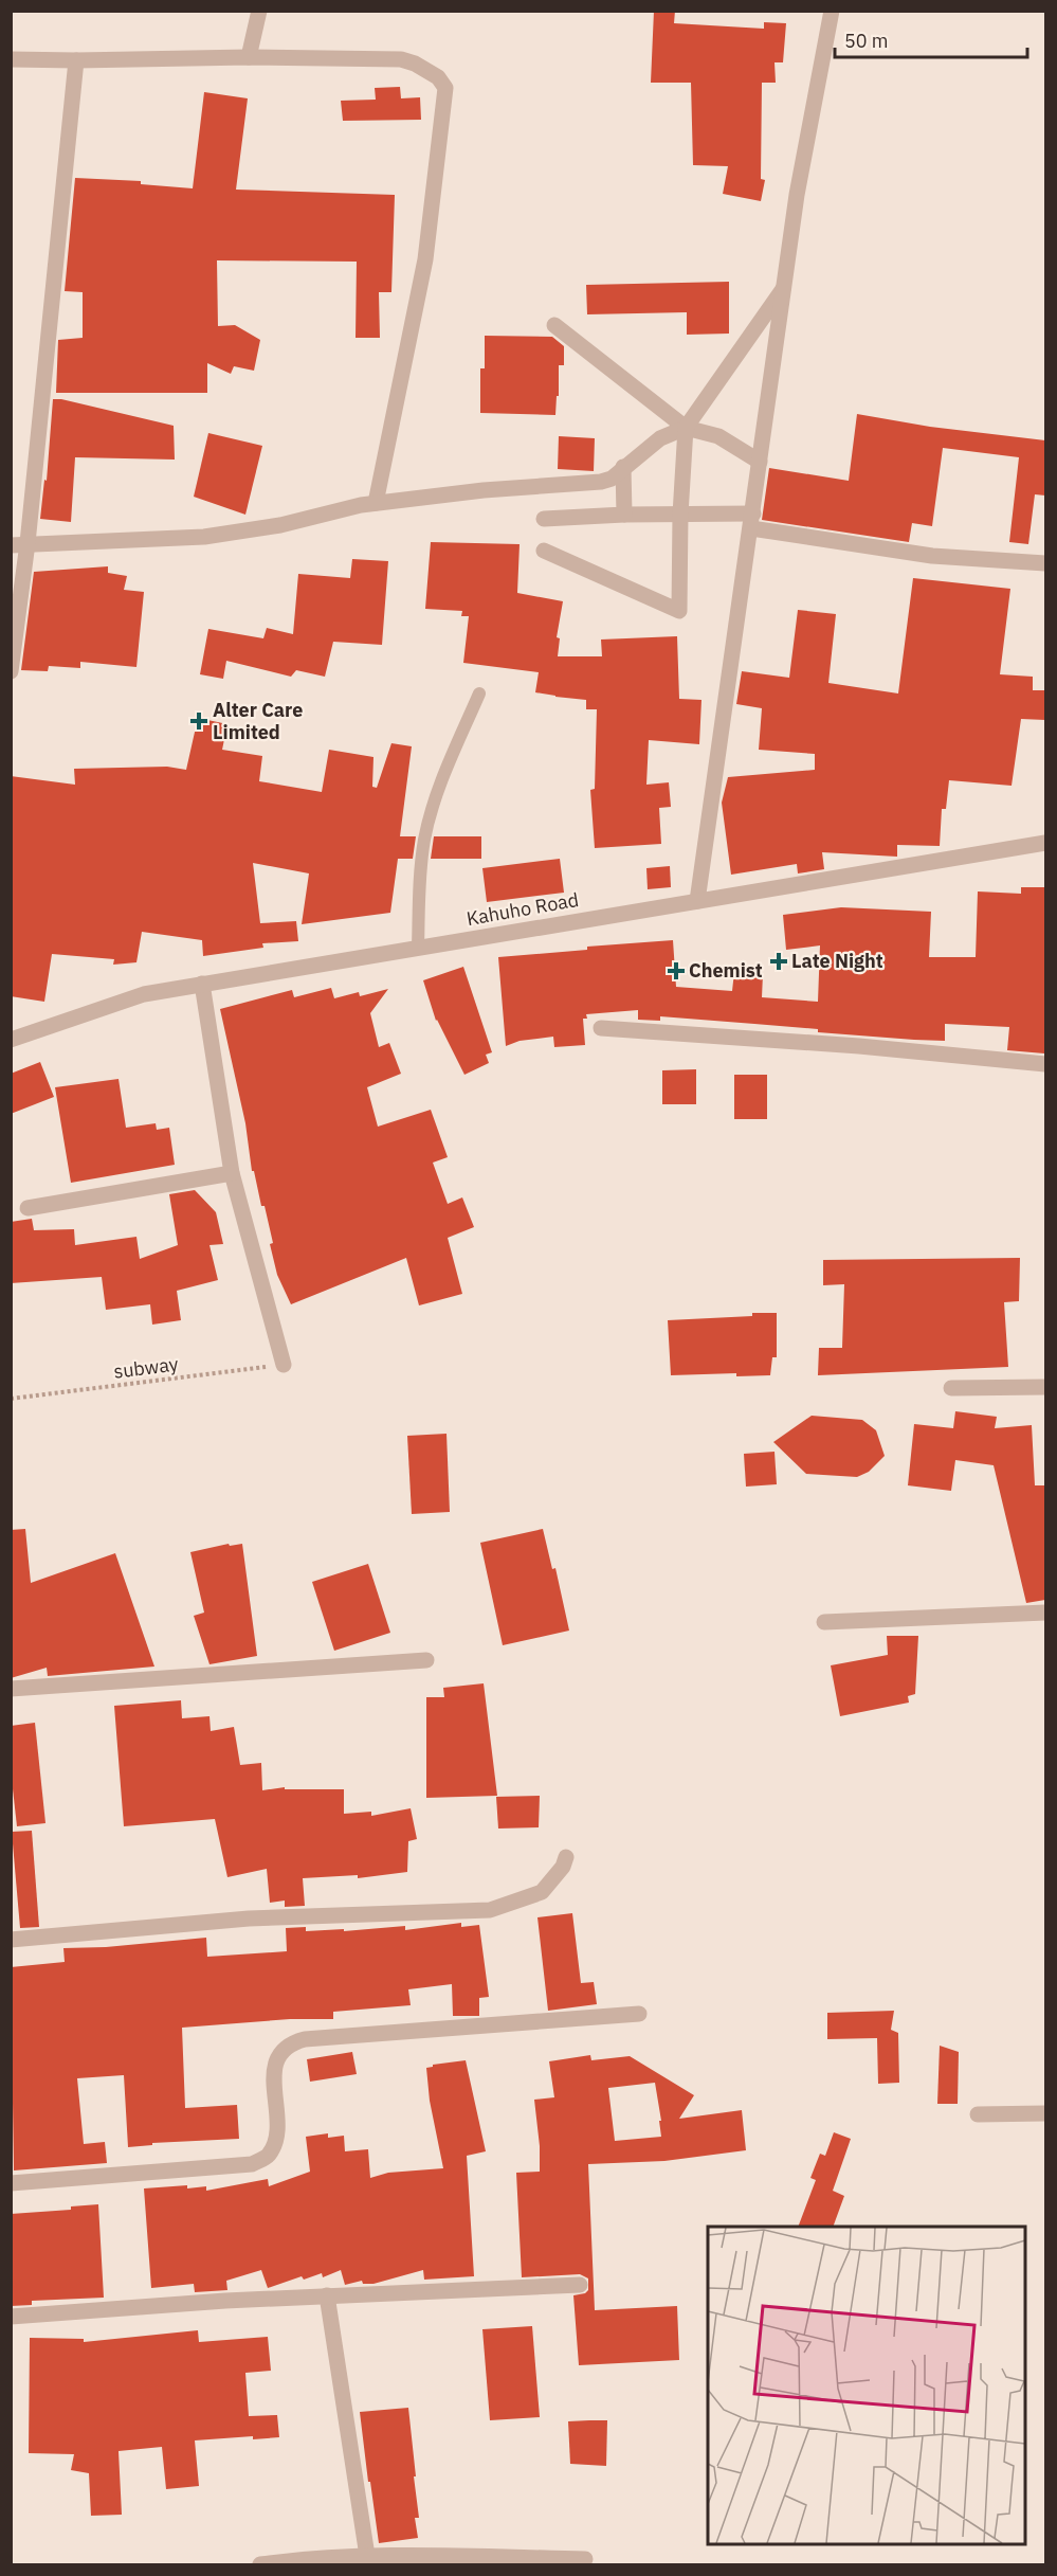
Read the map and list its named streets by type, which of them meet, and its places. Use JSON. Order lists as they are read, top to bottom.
{
  "streets": {
    "street": ["Kahuho Road"],
    "path": ["subway"]
  },
  "places": {
    "health": ["Alter Care Limited", "Late Night", "Chemist"]
  },
  "scale_bar": "50 m"
}
